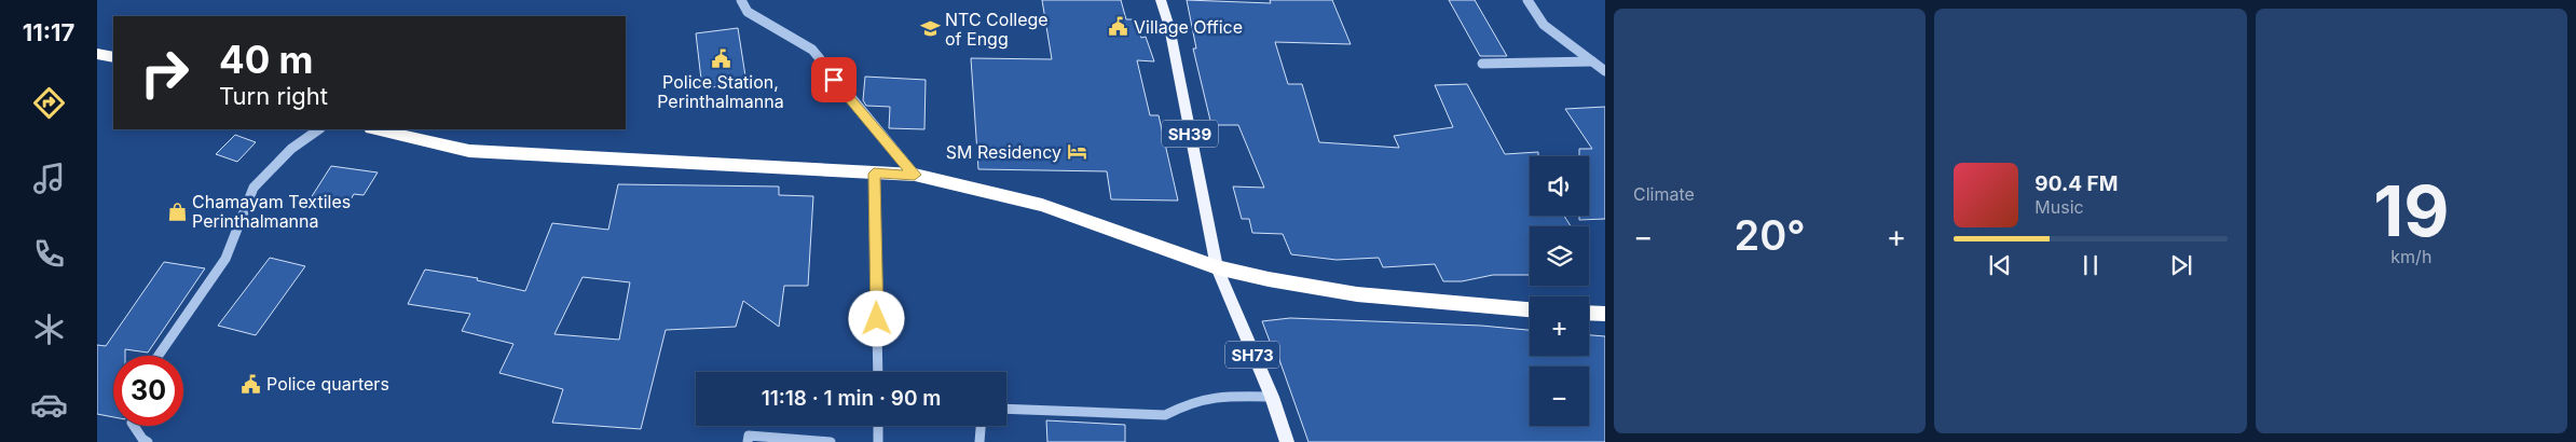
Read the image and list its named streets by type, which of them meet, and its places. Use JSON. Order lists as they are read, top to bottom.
{
  "streets": {
    "main road": ["SH39", "SH73"]
  },
  "crossings": [
    ["SH39", "SH73"]
  ],
  "places": {
    "public building": ["Village Office", "Police Station, Perinthalmanna", "Police quarters"],
    "school or university": ["NTC College of Engg"],
    "hotel": ["SM Residency"],
    "shop": ["Chamayam Textiles Perinthalmanna"]
  },
  "page": {
    "tabs": "11:17",
    "tile": [
      "Climate",
      ["19", "km/h"]
    ],
    "turn": ["40 m", "Turn right"],
    "map_buttons": ["+", "−"],
    "song": ["90.4 FM", "Music"],
    "heat": ["−", "20°", "+"],
    "limit": "30",
    "trip": "11:18 · 1 min · 90 m"
  }
}
